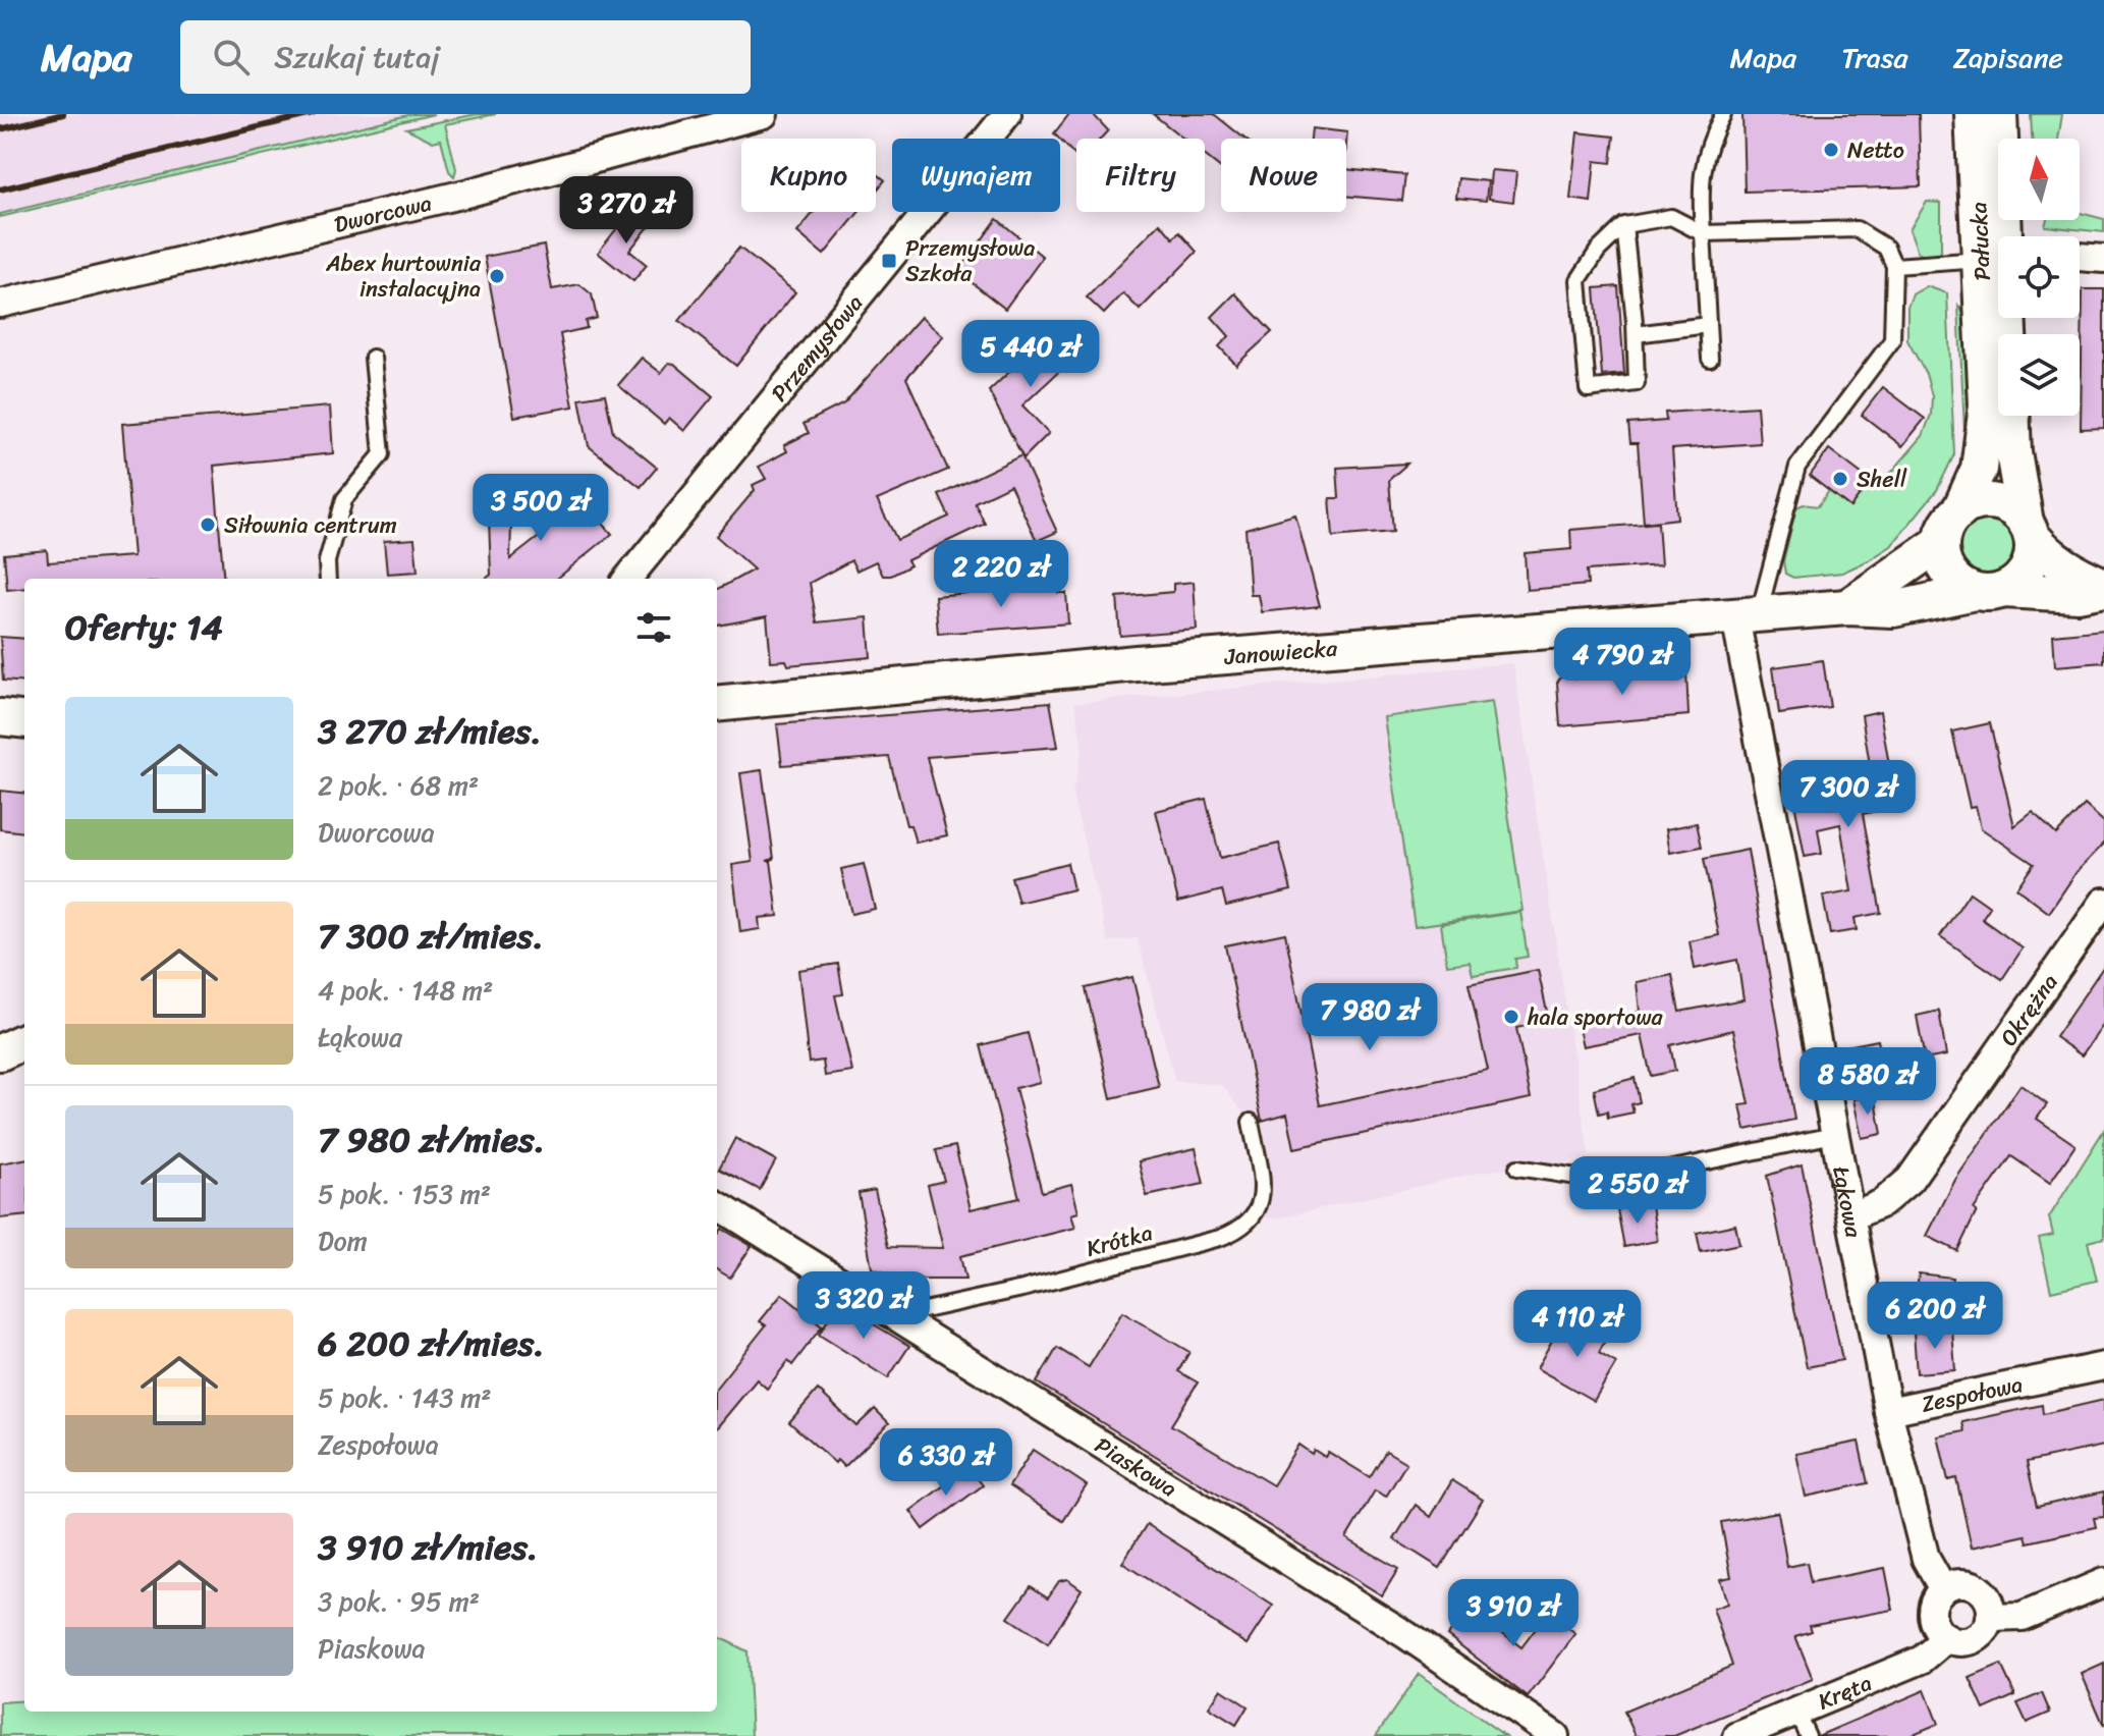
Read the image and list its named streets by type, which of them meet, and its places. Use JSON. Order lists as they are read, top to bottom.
{
  "streets": {
    "street": [
      "Dworcowa",
      "Pałucka",
      "Przemysłowa",
      "Janowiecka",
      "Okrężna",
      "Łąkowa",
      "Zespołowa",
      "Piaskowa",
      "Kręta"
    ],
    "lane": ["Krótka"]
  },
  "crossings": [
    ["Pałucka", "Janowiecka"],
    ["Janowiecka", "Łąkowa"],
    ["Okrężna", "Łąkowa"],
    ["Łąkowa", "Zespołowa"],
    ["Łąkowa", "Kręta"],
    ["Krótka", "Piaskowa"]
  ],
  "places": {
    "other": [
      "Netto",
      "Abex hurtownia instalacyjna",
      "Shell",
      "Siłownia centrum",
      "hala sportowa"
    ],
    "transit": ["Przemysłowa Szkoła"]
  },
  "north": "top",
  "page": {
    "header": "Mapa",
    "search": "Szukaj tutaj",
    "nav": ["Mapa", "Trasa", "Zapisane"],
    "chip": [
      "Kupno",
      "Wynajem",
      "Filtry",
      "Nowe"
    ],
    "price": [
      "3 270 zł",
      "5 440 zł",
      "3 500 zł",
      "2 220 zł",
      "4 790 zł",
      "7 300 zł",
      "7 980 zł",
      "8 580 zł",
      "2 550 zł",
      "3 320 zł",
      "6 200 zł",
      "4 110 zł",
      "6 330 zł",
      "3 910 zł"
    ],
    "heading": "Oferty: 14",
    "list": [
      {
        "name": "3 270 zł/mies.",
        "note": "2 pok. · 68 m² · Dworcowa"
      },
      {
        "name": "7 300 zł/mies.",
        "note": "4 pok. · 148 m² · Łąkowa"
      },
      {
        "name": "7 980 zł/mies.",
        "note": "5 pok. · 153 m² · Dom"
      },
      {
        "name": "6 200 zł/mies.",
        "note": "5 pok. · 143 m² · Zespołowa"
      },
      {
        "name": "3 910 zł/mies.",
        "note": "3 pok. · 95 m² · Piaskowa"
      }
    ]
  }
}
